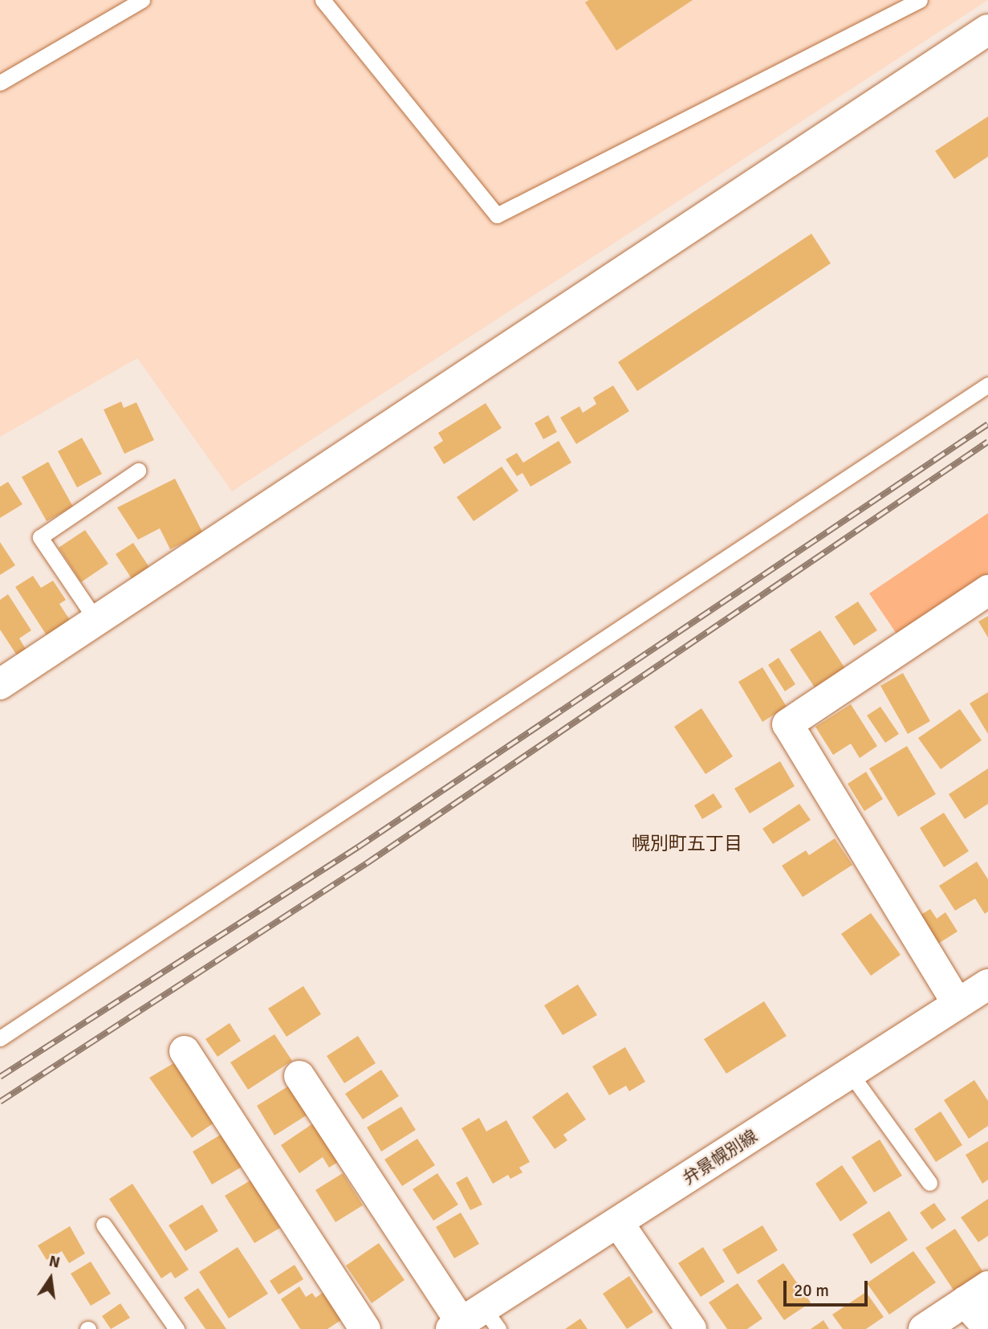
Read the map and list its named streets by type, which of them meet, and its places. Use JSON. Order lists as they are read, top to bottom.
{
  "streets": {
    "street": ["弁景幌別線"]
  },
  "districts": ["幌別町五丁目"],
  "scale_bar": "20 m",
  "north": "top"
}
